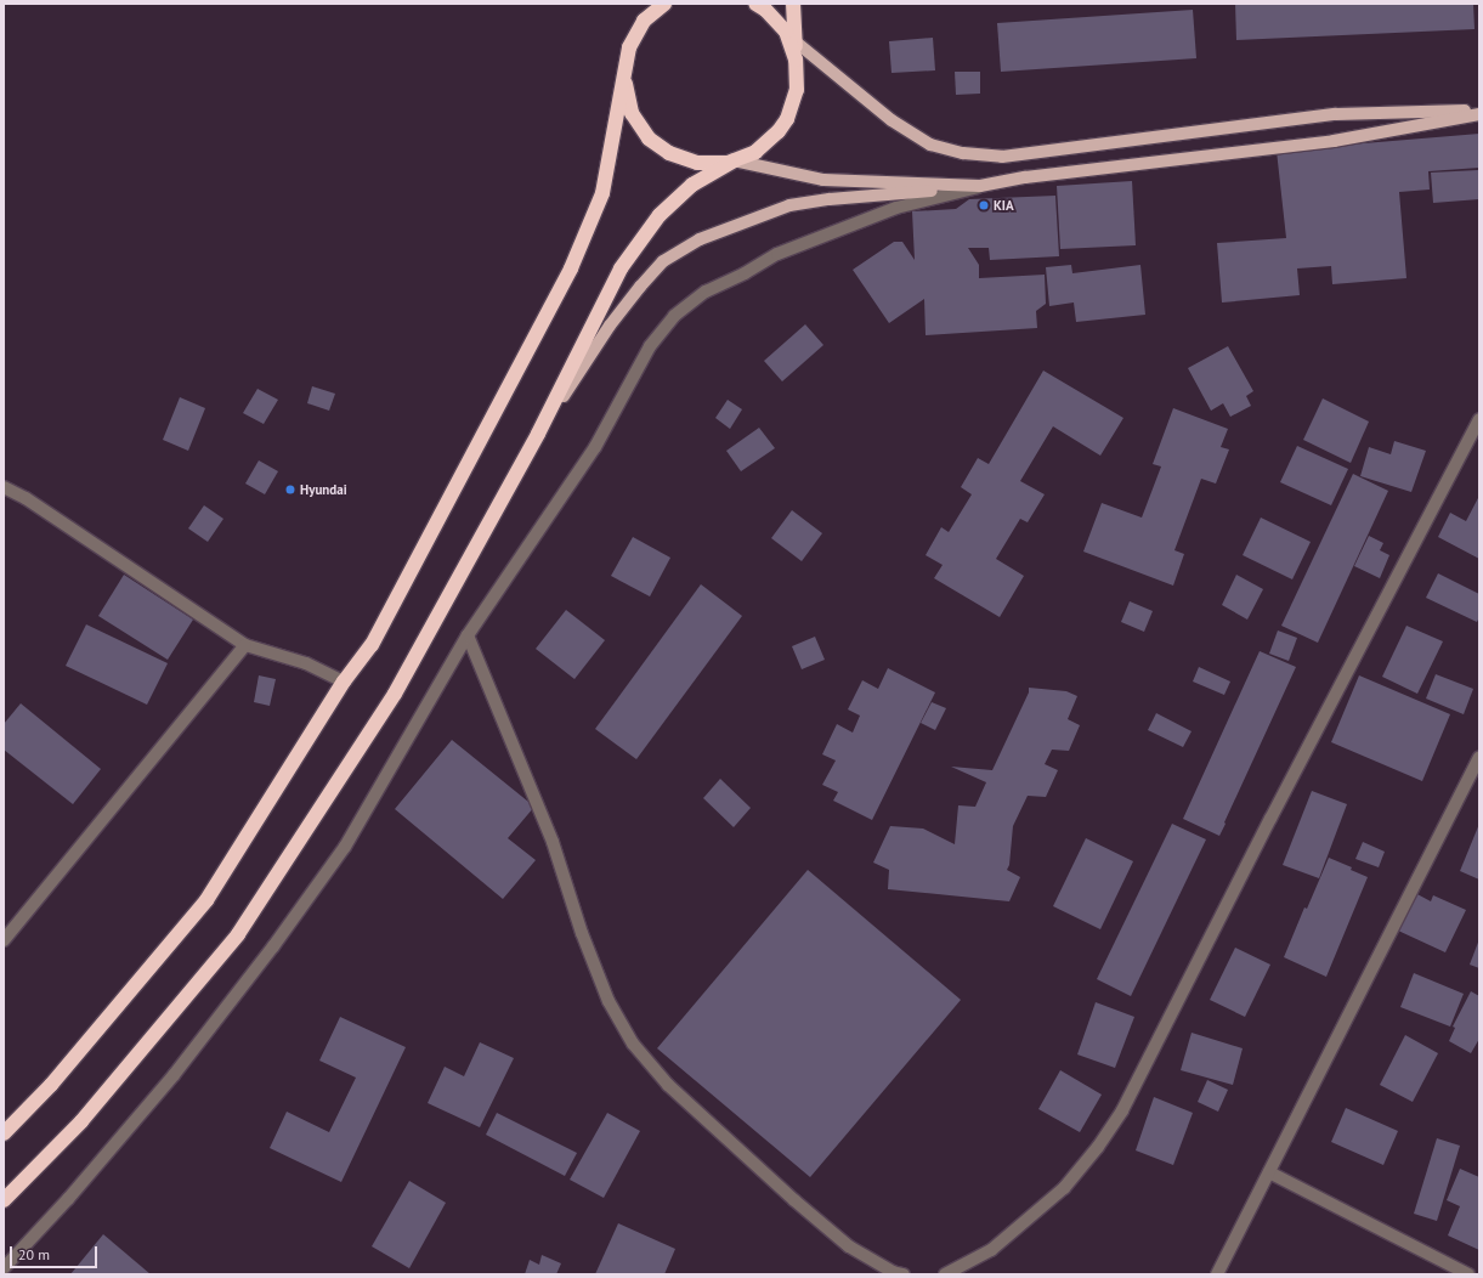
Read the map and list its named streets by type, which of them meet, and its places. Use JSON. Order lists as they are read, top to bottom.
{
  "places": ["KIA", "Hyundai"],
  "scale_bar": "20 m"
}
